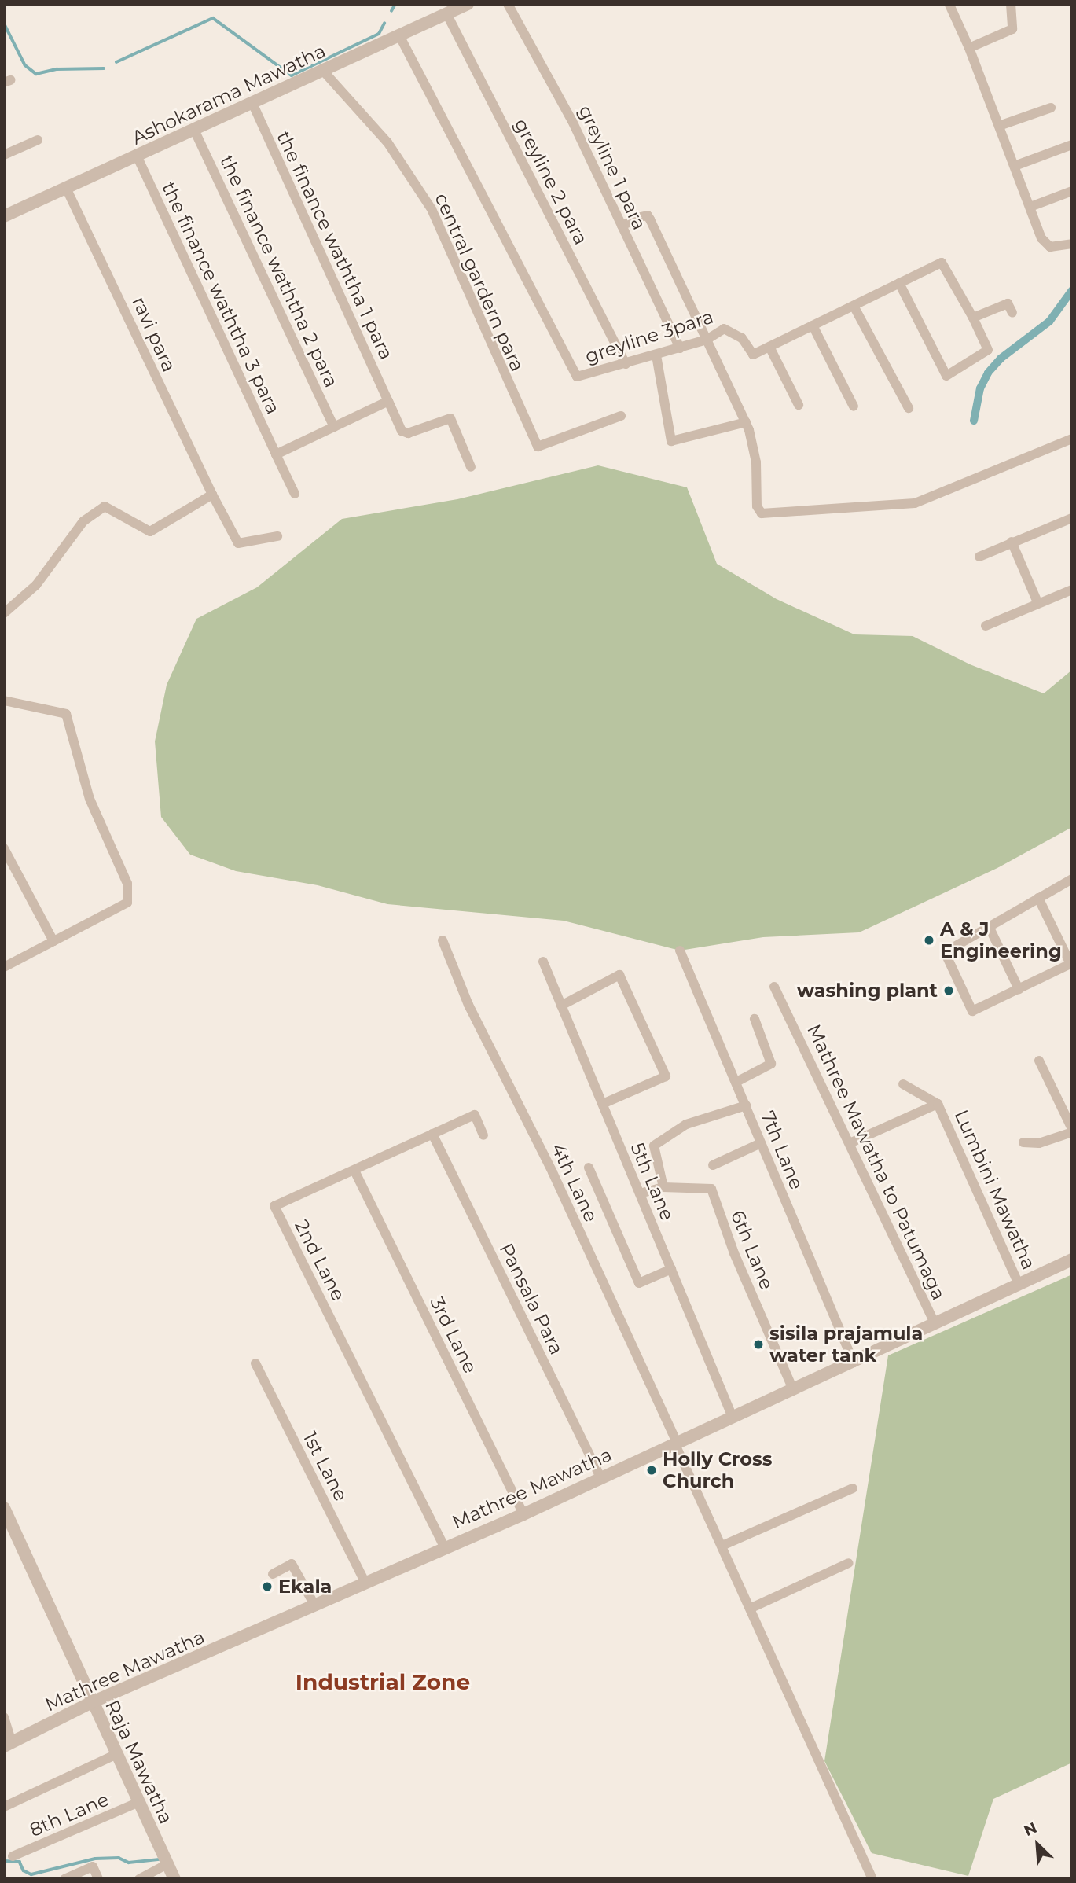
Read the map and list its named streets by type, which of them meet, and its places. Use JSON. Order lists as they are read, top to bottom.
{
  "streets": {
    "street": [
      "Ashokarama Mawatha",
      "greyline 1 para",
      "greyline 2 para",
      "the finance waththa 1 para",
      "the finance waththa 2 para",
      "central gardern para",
      "the finance waththa 3 para",
      "ravi para",
      "greyline 3para",
      "7th Lane",
      "Mathree Mawatha to Patumaga",
      "5th Lane",
      "4th Lane",
      "Lumbini Mawatha",
      "6th Lane",
      "2nd Lane",
      "Pansala Para",
      "3rd Lane",
      "1st Lane",
      "Mathree Mawatha",
      "Raja Mawatha",
      "8th Lane"
    ]
  },
  "crossings": [
    ["Ashokarama Mawatha", "greyline 2 para"],
    ["Ashokarama Mawatha", "the finance waththa 1 para"],
    ["Ashokarama Mawatha", "the finance waththa 2 para"],
    ["Ashokarama Mawatha", "central gardern para"],
    ["Ashokarama Mawatha", "the finance waththa 3 para"],
    ["Ashokarama Mawatha", "ravi para"],
    ["Ashokarama Mawatha", "greyline 3para"],
    ["greyline 1 para", "greyline 3para"],
    ["greyline 2 para", "greyline 3para"],
    ["7th Lane", "Mathree Mawatha"],
    ["Mathree Mawatha to Patumaga", "Lumbini Mawatha"],
    ["Mathree Mawatha to Patumaga", "Mathree Mawatha"],
    ["5th Lane", "6th Lane"],
    ["5th Lane", "Mathree Mawatha"],
    ["4th Lane", "Mathree Mawatha"],
    ["Lumbini Mawatha", "Mathree Mawatha"],
    ["6th Lane", "Mathree Mawatha"],
    ["2nd Lane", "Pansala Para"],
    ["2nd Lane", "3rd Lane"],
    ["2nd Lane", "Mathree Mawatha"],
    ["Pansala Para", "Mathree Mawatha"],
    ["3rd Lane", "Mathree Mawatha"],
    ["1st Lane", "Mathree Mawatha"],
    ["Mathree Mawatha", "Raja Mawatha"],
    ["Raja Mawatha", "8th Lane"]
  ],
  "districts": ["Industrial Zone"],
  "places": [
    "A & J Engineering",
    "washing plant",
    "sisila prajamula water tank",
    "Holly Cross Church",
    "Ekala"
  ],
  "north": "top left"
}
